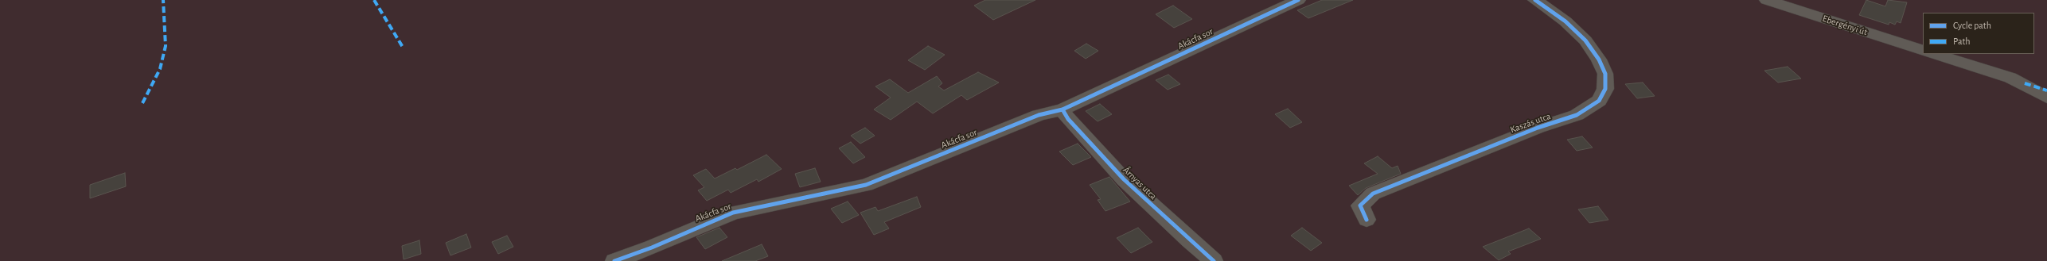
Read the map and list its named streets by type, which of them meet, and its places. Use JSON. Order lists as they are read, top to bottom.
{
  "streets": {
    "street": [
      "Ebergényi út",
      "Akácfa sor",
      "Kaszás utca",
      "Árnyas utca"
    ]
  },
  "crossings": [
    ["Akácfa sor", "Árnyas utca"]
  ],
  "legend": ["Cycle path", "Path"]
}
